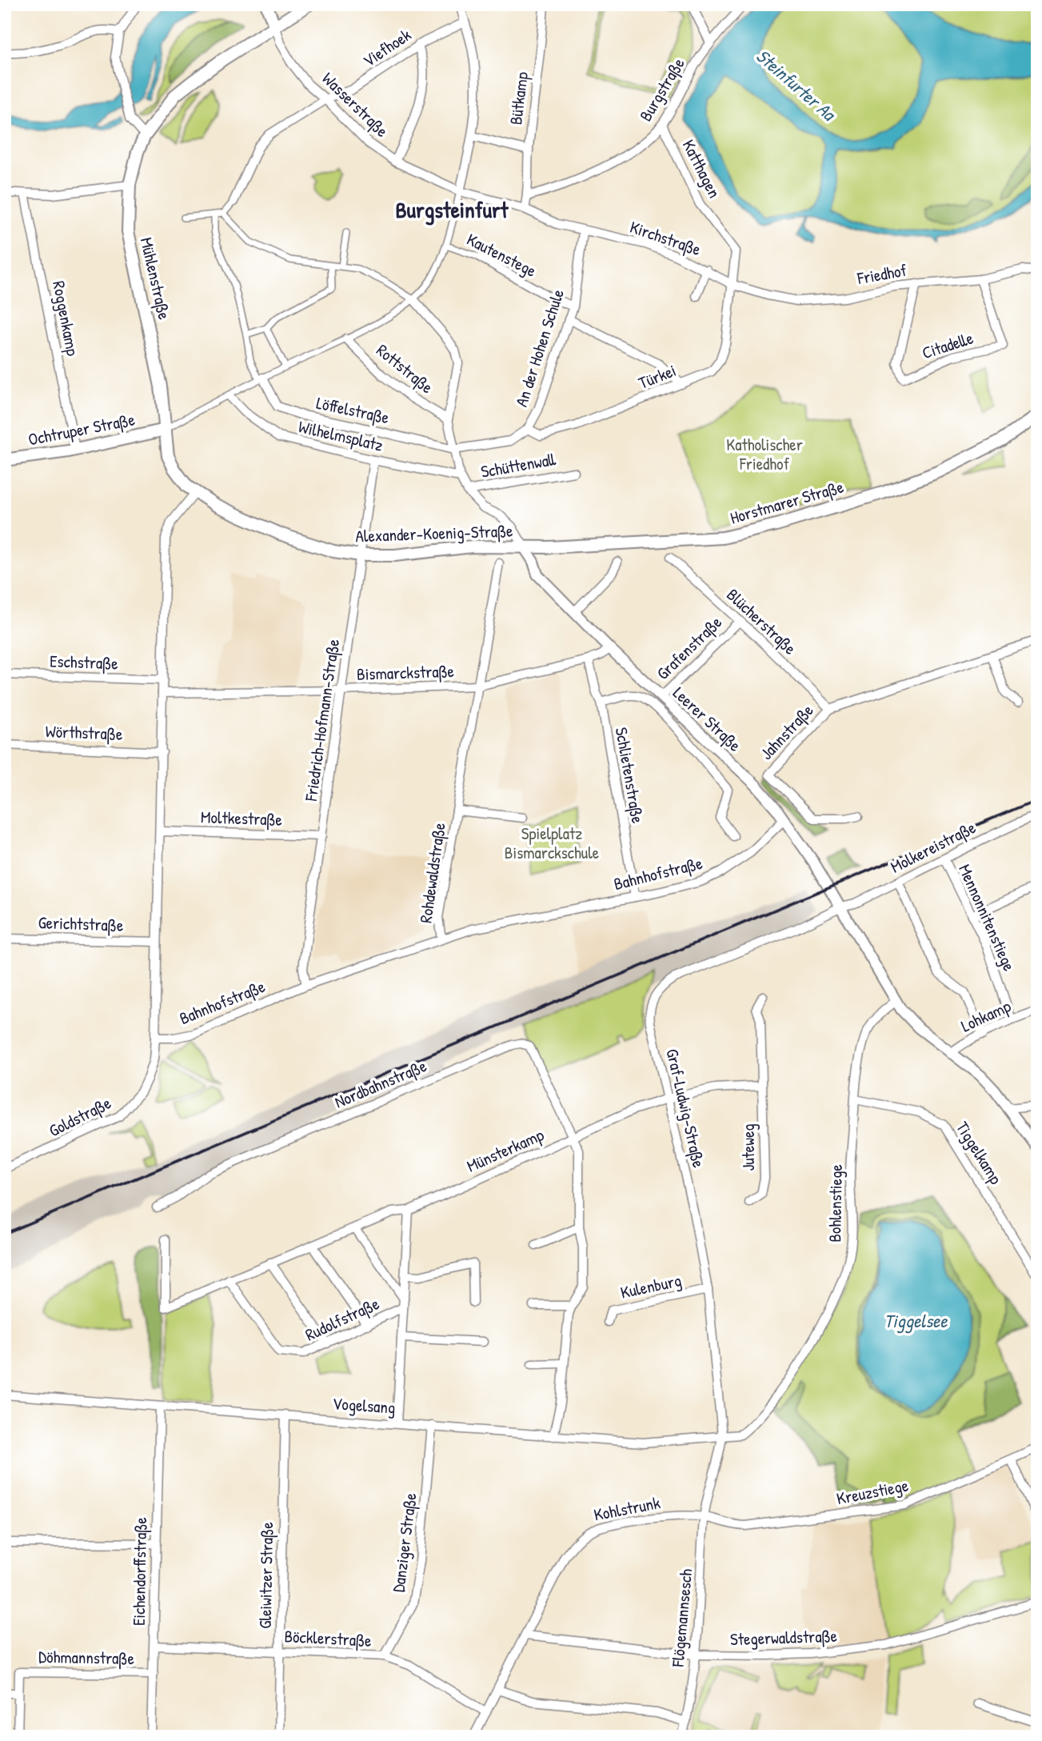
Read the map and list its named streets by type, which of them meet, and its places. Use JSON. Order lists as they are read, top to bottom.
{
  "streets": {
    "main road": [
      "Wasserstraße",
      "Mühlenstraße",
      "Ochtruper Straße",
      "Horstmarer Straße",
      "Alexander-Koenig-Straße"
    ],
    "street": [
      "Viefhoek",
      "Burgstraße",
      "Bütkamp",
      "Katthagen",
      "Kirchstraße",
      "Kautenstege",
      "Friedhof",
      "Roggenkamp",
      "Citadelle",
      "An der Hohen Schule",
      "Rottstraße",
      "Türkei",
      "Löffelstraße",
      "Wilhelmsplatz",
      "Schüttenwall",
      "Blücherstraße",
      "Grafenstraße",
      "Eschstraße",
      "Bismarckstraße",
      "Leerer Straße",
      "Friedrich-Hofmann-Straße",
      "Jahnstraße",
      "Wörthstraße",
      "Schlietenstraße",
      "Moltkestraße",
      "Molkereistraße",
      "Rohdewaldstraße",
      "Bahnhofstraße",
      "Mennonnitenstiege",
      "Gerichtstraße",
      "Lohkamp",
      "Nordbahnstraße",
      "Graf-Ludwig-Straße",
      "Goldstraße",
      "Juteweg",
      "Münsterkamp",
      "Tiggelkamp",
      "Bohlenstiege",
      "Kulenburg",
      "Rudolfstraße",
      "Vogelsang",
      "Kreuzstiege",
      "Kohlstrunk",
      "Danziger Straße",
      "Eichendorffstraße",
      "Gleiwitzer Straße",
      "Flögemannsesch",
      "Stegerwaldstraße",
      "Böcklerstraße",
      "Döhmannstraße"
    ]
  },
  "crossings": [
    ["Viefhoek", "Wasserstraße"],
    ["Burgstraße", "Bütkamp"],
    ["Burgstraße", "Katthagen"],
    ["Bütkamp", "Wasserstraße"],
    ["Bütkamp", "Kirchstraße"],
    ["Wasserstraße", "Kirchstraße"],
    ["Wasserstraße", "Mühlenstraße"],
    ["Katthagen", "Kirchstraße"],
    ["Katthagen", "Friedhof"],
    ["Katthagen", "Türkei"],
    ["Kirchstraße", "Friedhof"],
    ["Kirchstraße", "An der Hohen Schule"],
    ["Kirchstraße", "Türkei"],
    ["Kautenstege", "An der Hohen Schule"],
    ["Friedhof", "Citadelle"],
    ["Friedhof", "Türkei"],
    ["Mühlenstraße", "Ochtruper Straße"],
    ["Mühlenstraße", "Alexander-Koenig-Straße"],
    ["Roggenkamp", "Ochtruper Straße"],
    ["An der Hohen Schule", "Türkei"],
    ["An der Hohen Schule", "Löffelstraße"],
    ["An der Hohen Schule", "Leerer Straße"],
    ["Rottstraße", "Leerer Straße"],
    ["Löffelstraße", "Leerer Straße"],
    ["Ochtruper Straße", "Alexander-Koenig-Straße"],
    ["Wilhelmsplatz", "Leerer Straße"],
    ["Wilhelmsplatz", "Friedrich-Hofmann-Straße"],
    ["Schüttenwall", "Leerer Straße"],
    ["Horstmarer Straße", "Alexander-Koenig-Straße"],
    ["Horstmarer Straße", "Leerer Straße"],
    ["Alexander-Koenig-Straße", "Leerer Straße"],
    ["Alexander-Koenig-Straße", "Friedrich-Hofmann-Straße"],
    ["Alexander-Koenig-Straße", "Bahnhofstraße"],
    ["Blücherstraße", "Grafenstraße"],
    ["Blücherstraße", "Jahnstraße"],
    ["Grafenstraße", "Leerer Straße"],
    ["Eschstraße", "Bahnhofstraße"],
    ["Bismarckstraße", "Leerer Straße"],
    ["Bismarckstraße", "Friedrich-Hofmann-Straße"],
    ["Bismarckstraße", "Schlietenstraße"],
    ["Bismarckstraße", "Rohdewaldstraße"],
    ["Bismarckstraße", "Bahnhofstraße"],
    ["Leerer Straße", "Schlietenstraße"],
    ["Leerer Straße", "Molkereistraße"],
    ["Leerer Straße", "Bahnhofstraße"],
    ["Leerer Straße", "Lohkamp"],
    ["Leerer Straße", "Graf-Ludwig-Straße"],
    ["Leerer Straße", "Bohlenstiege"],
    ["Friedrich-Hofmann-Straße", "Moltkestraße"],
    ["Friedrich-Hofmann-Straße", "Bahnhofstraße"],
    ["Wörthstraße", "Bahnhofstraße"],
    ["Schlietenstraße", "Bahnhofstraße"],
    ["Moltkestraße", "Bahnhofstraße"],
    ["Molkereistraße", "Mennonnitenstiege"],
    ["Molkereistraße", "Graf-Ludwig-Straße"],
    ["Rohdewaldstraße", "Bahnhofstraße"],
    ["Bahnhofstraße", "Gerichtstraße"],
    ["Bahnhofstraße", "Goldstraße"],
    ["Mennonnitenstiege", "Lohkamp"],
    ["Nordbahnstraße", "Münsterkamp"],
    ["Nordbahnstraße", "Vogelsang"],
    ["Graf-Ludwig-Straße", "Münsterkamp"],
    ["Graf-Ludwig-Straße", "Bohlenstiege"],
    ["Graf-Ludwig-Straße", "Kulenburg"],
    ["Graf-Ludwig-Straße", "Vogelsang"],
    ["Münsterkamp", "Rudolfstraße"],
    ["Tiggelkamp", "Bohlenstiege"],
    ["Bohlenstiege", "Vogelsang"],
    ["Vogelsang", "Danziger Straße"],
    ["Vogelsang", "Eichendorffstraße"],
    ["Vogelsang", "Gleiwitzer Straße"],
    ["Kreuzstiege", "Kohlstrunk"],
    ["Kreuzstiege", "Flögemannsesch"],
    ["Kohlstrunk", "Flögemannsesch"],
    ["Kohlstrunk", "Stegerwaldstraße"],
    ["Kohlstrunk", "Böcklerstraße"],
    ["Danziger Straße", "Böcklerstraße"],
    ["Eichendorffstraße", "Böcklerstraße"],
    ["Eichendorffstraße", "Döhmannstraße"],
    ["Gleiwitzer Straße", "Böcklerstraße"],
    ["Flögemannsesch", "Stegerwaldstraße"]
  ],
  "districts": ["Burgsteinfurt"],
  "water": ["Steinfurter Aa", "Tiggelsee"],
  "parks": ["Katholischer Friedhof", "Spielplatz Bismarckschule"]
}
